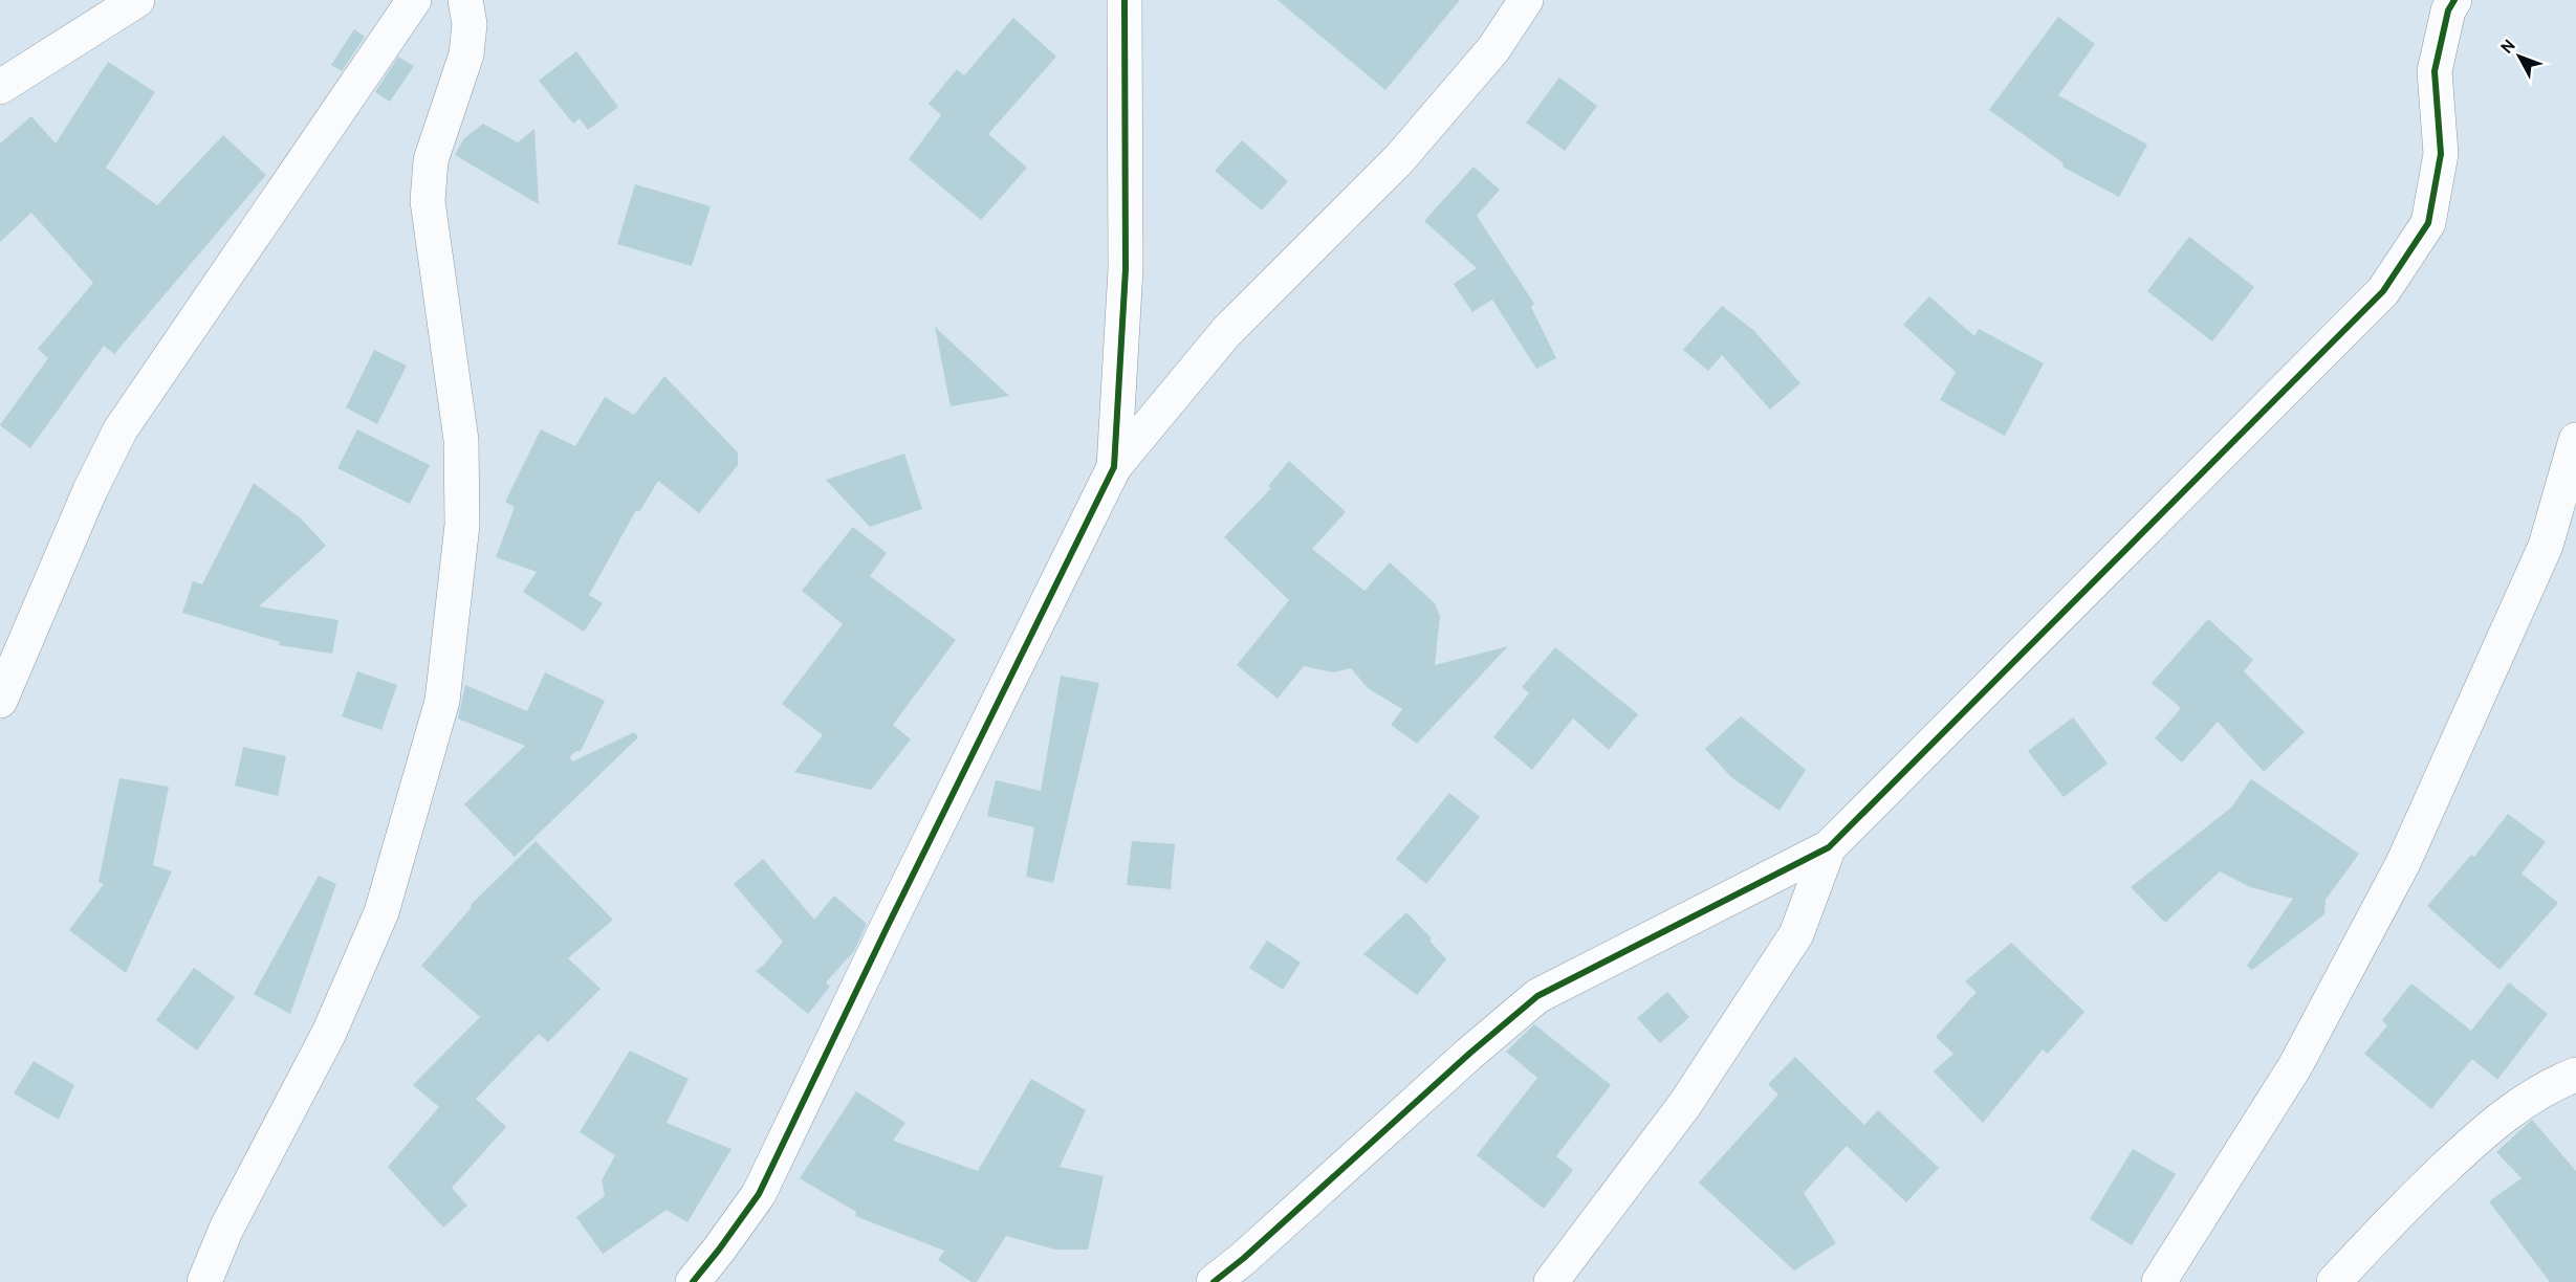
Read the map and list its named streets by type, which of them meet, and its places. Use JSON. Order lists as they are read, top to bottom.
{
  "north": "top left"
}
